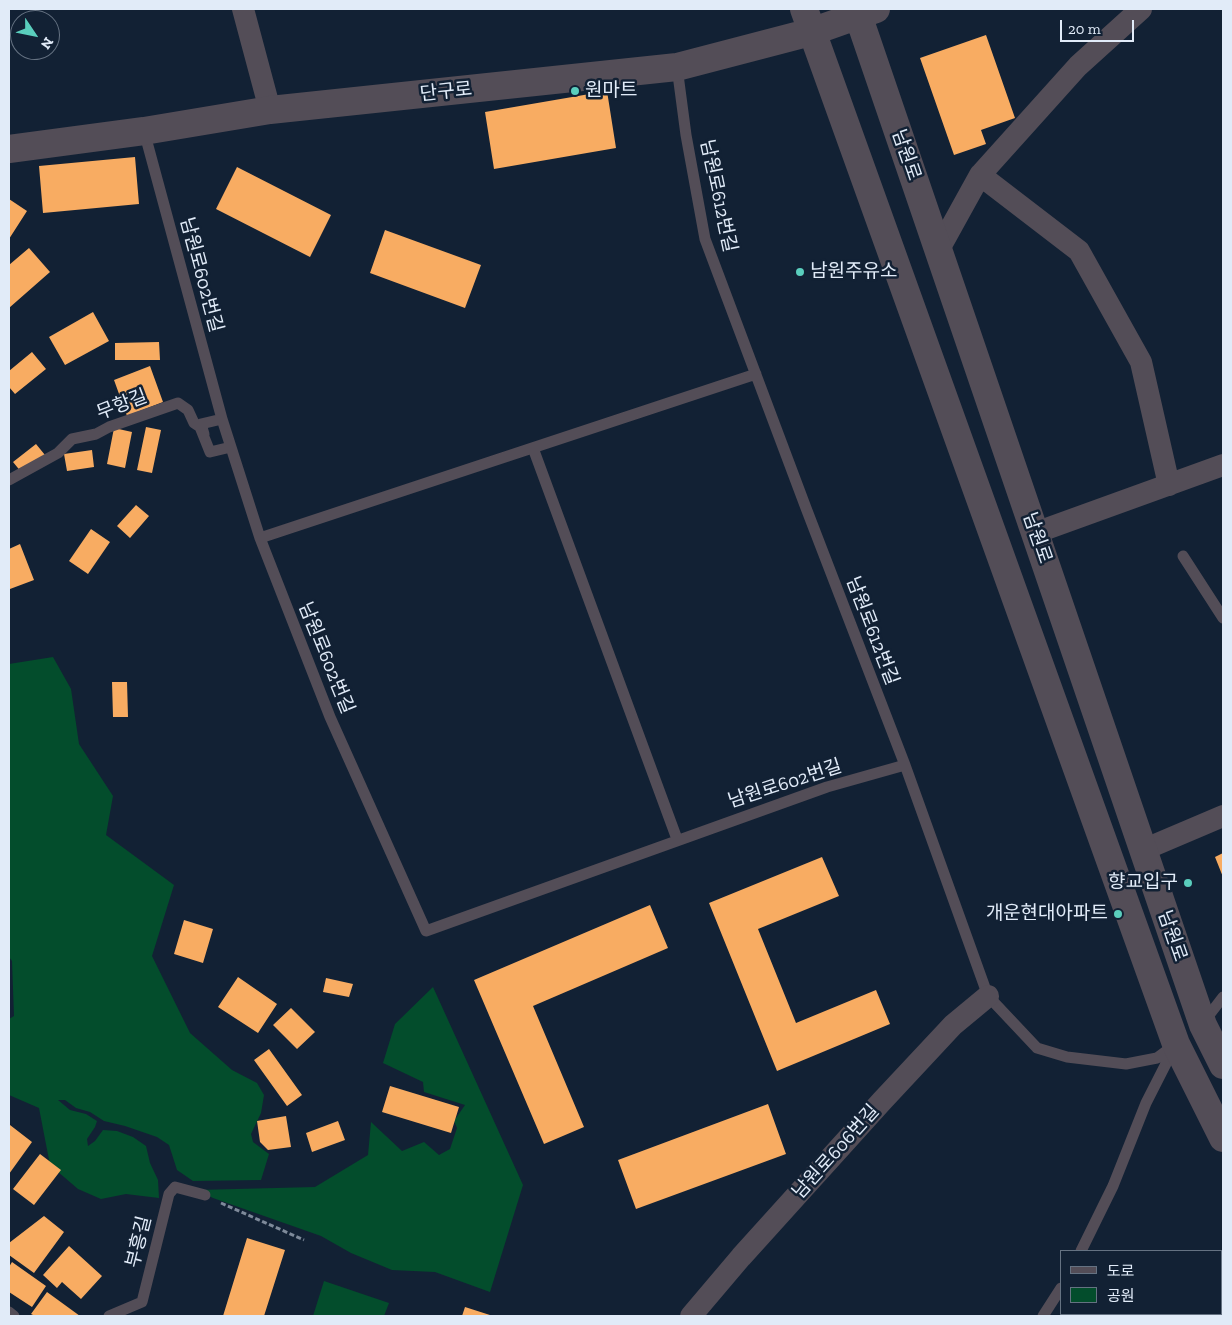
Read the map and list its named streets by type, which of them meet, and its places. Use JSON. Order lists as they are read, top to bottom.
{
  "streets": {
    "street": ["단구로", "남원로", "남원로606번길"],
    "lane": [
      "남원로612번길",
      "남원로602번길",
      "무항길",
      "부흥길"
    ]
  },
  "crossings": [
    ["단구로", "남원로"],
    ["단구로", "남원로612번길"],
    ["단구로", "남원로602번길"],
    ["남원로", "남원로612번길"],
    ["남원로612번길", "남원로602번길"],
    ["남원로612번길", "남원로606번길"]
  ],
  "places": [
    "원마트",
    "남원주유소",
    "향교입구",
    "개운현대아파트"
  ],
  "legend": ["도로", "공원"],
  "scale_bar": "20 m",
  "north": "bottom right"
}
